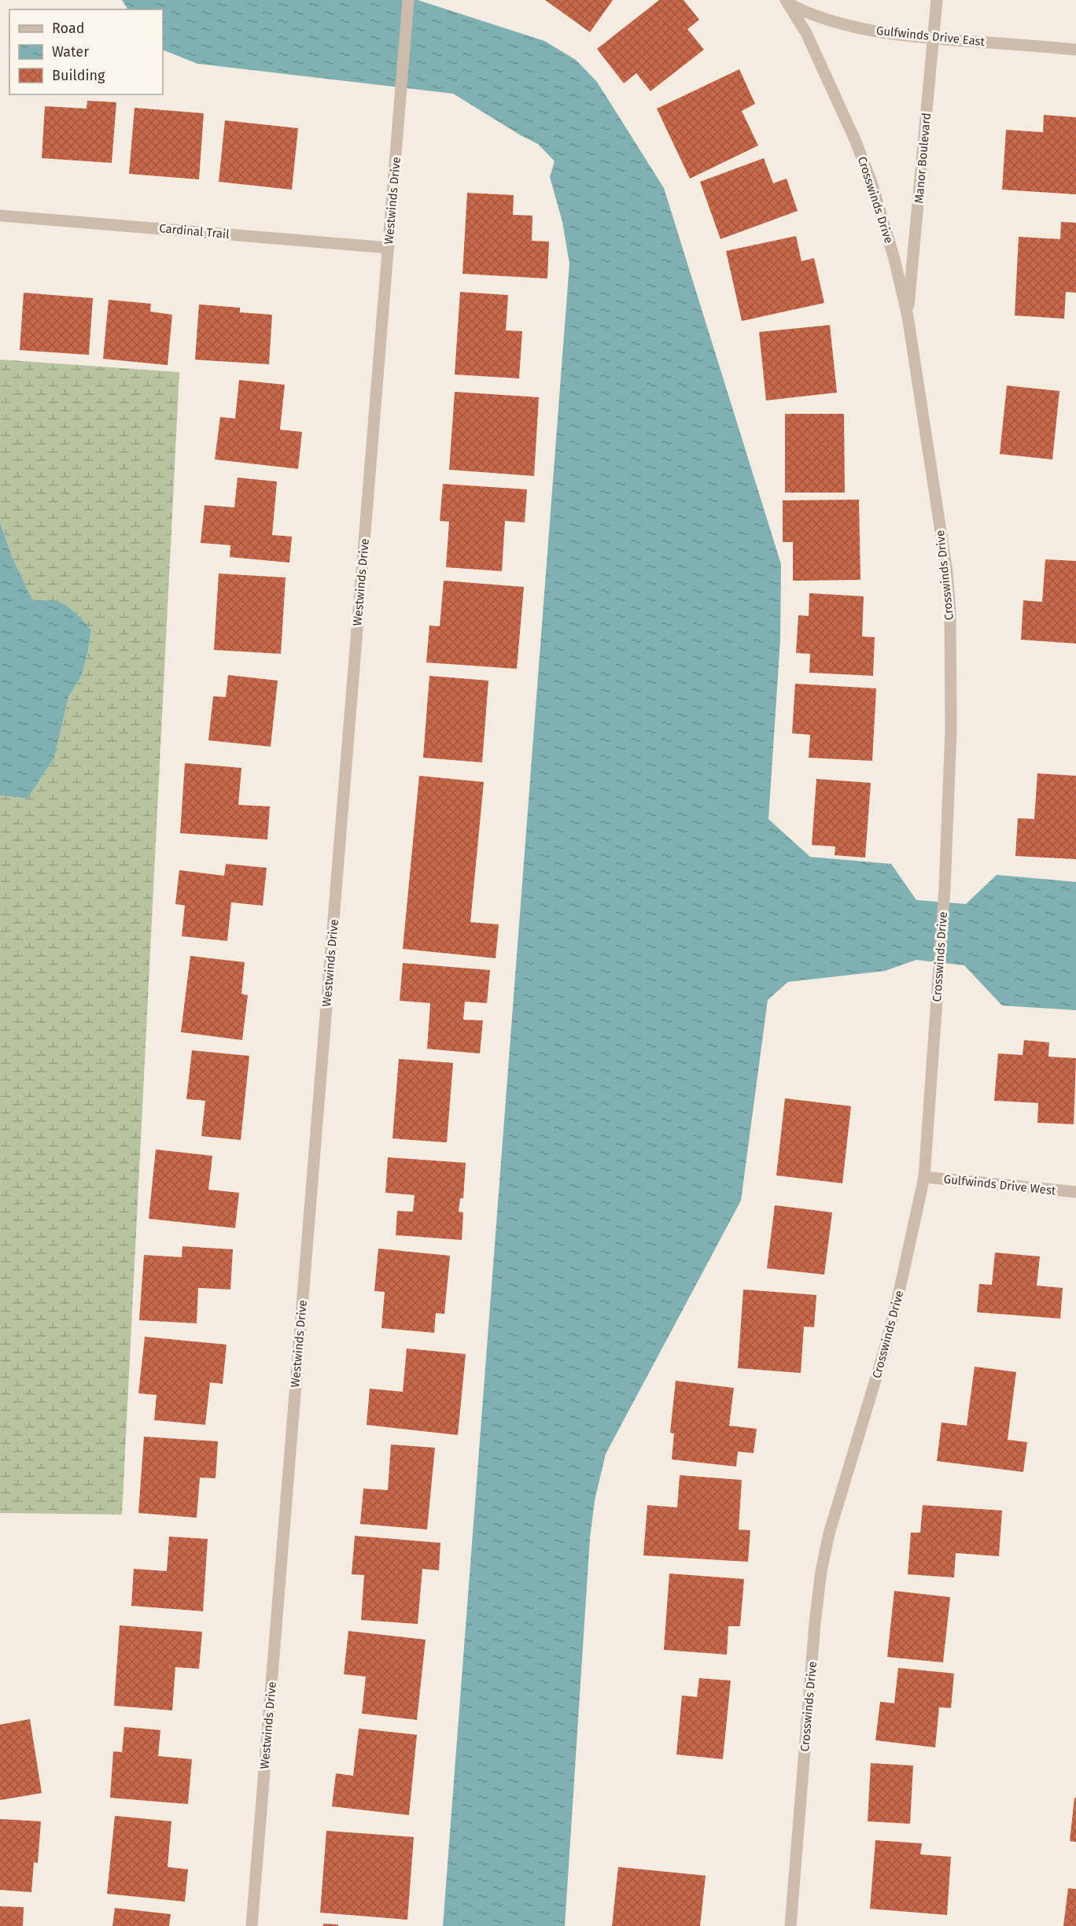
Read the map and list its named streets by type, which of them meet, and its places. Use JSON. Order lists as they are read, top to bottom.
{
  "streets": {
    "street": [
      "Gulfwinds Drive East",
      "Manor Boulevard",
      "Crosswinds Drive",
      "Westwinds Drive",
      "Cardinal Trail",
      "Gulfwinds Drive West"
    ]
  },
  "crossings": [
    ["Gulfwinds Drive East", "Manor Boulevard"],
    ["Gulfwinds Drive East", "Crosswinds Drive"],
    ["Manor Boulevard", "Crosswinds Drive"],
    ["Crosswinds Drive", "Gulfwinds Drive West"],
    ["Westwinds Drive", "Cardinal Trail"]
  ],
  "legend": ["Road", "Water", "Building"]
}
